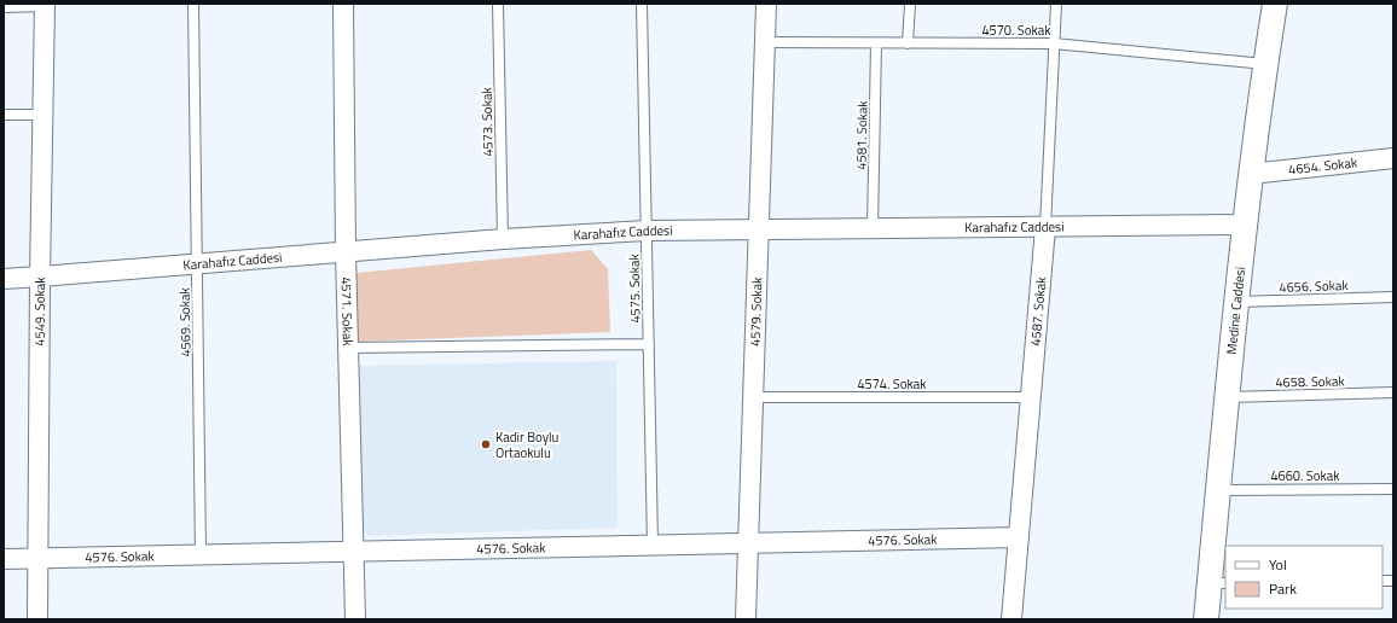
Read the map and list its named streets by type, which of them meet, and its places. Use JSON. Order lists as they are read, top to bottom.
{
  "streets": {
    "street": [
      "4654. Sokak",
      "Karahafız Caddesi",
      "Medine Caddesi",
      "4549. Sokak",
      "4571. Sokak",
      "4579. Sokak",
      "4587. Sokak",
      "4576. Sokak"
    ],
    "lane": [
      "4570. Sokak",
      "4573. Sokak",
      "4581. Sokak",
      "4656. Sokak",
      "4575. Sokak",
      "4569. Sokak",
      "4658. Sokak",
      "4574. Sokak",
      "4660. Sokak"
    ]
  },
  "crossings": [
    ["4570. Sokak", "4581. Sokak"],
    ["4570. Sokak", "Medine Caddesi"],
    ["4570. Sokak", "4579. Sokak"],
    ["4570. Sokak", "4587. Sokak"],
    ["4573. Sokak", "Karahafız Caddesi"],
    ["4581. Sokak", "Karahafız Caddesi"],
    ["4654. Sokak", "Medine Caddesi"],
    ["Karahafız Caddesi", "4575. Sokak"],
    ["Karahafız Caddesi", "Medine Caddesi"],
    ["Karahafız Caddesi", "4549. Sokak"],
    ["Karahafız Caddesi", "4571. Sokak"],
    ["Karahafız Caddesi", "4579. Sokak"],
    ["Karahafız Caddesi", "4587. Sokak"],
    ["Karahafız Caddesi", "4569. Sokak"],
    ["4656. Sokak", "Medine Caddesi"],
    ["4575. Sokak", "4576. Sokak"],
    ["Medine Caddesi", "4658. Sokak"],
    ["Medine Caddesi", "4660. Sokak"],
    ["4549. Sokak", "4576. Sokak"],
    ["4571. Sokak", "4576. Sokak"],
    ["4579. Sokak", "4574. Sokak"],
    ["4579. Sokak", "4576. Sokak"],
    ["4587. Sokak", "4574. Sokak"],
    ["4587. Sokak", "4576. Sokak"],
    ["4569. Sokak", "4576. Sokak"]
  ],
  "places": ["Kadir Boylu Ortaokulu"],
  "legend": ["Yol", "Park"]
}
